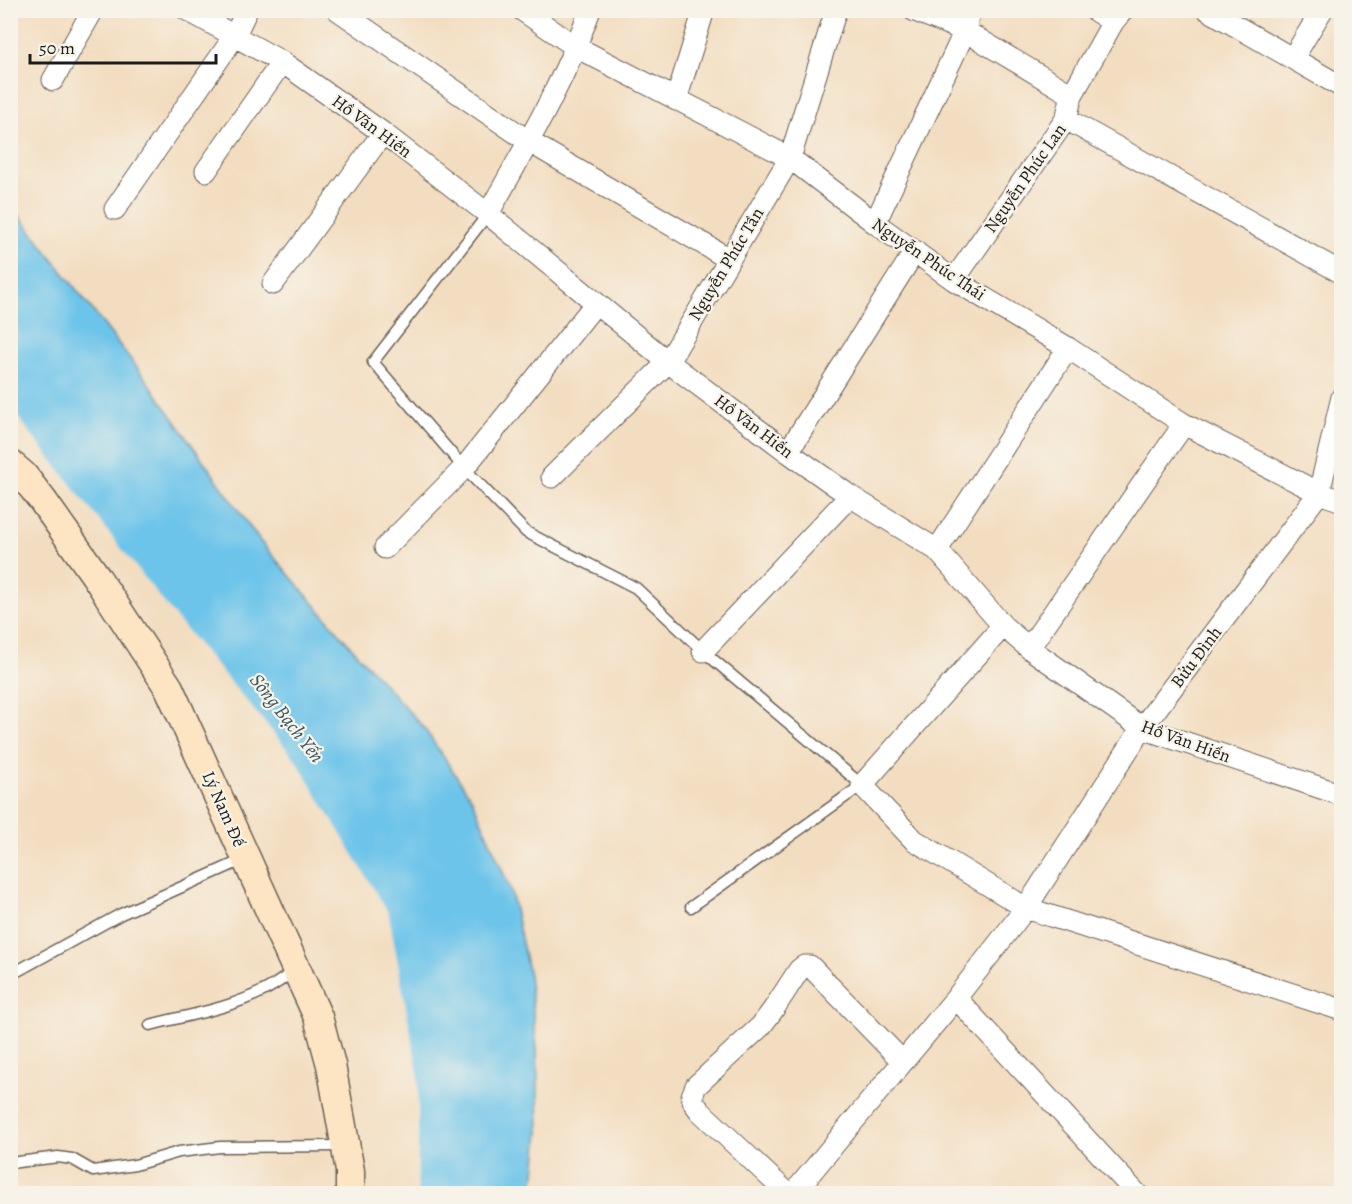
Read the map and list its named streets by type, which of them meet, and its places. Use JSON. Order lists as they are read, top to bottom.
{
  "streets": {
    "street": [
      "Hồ Văn Hiến",
      "Nguyễn Phúc Lan",
      "Nguyễn Phúc Thái",
      "Nguyễn Phúc Tần",
      "Bửu Đình",
      "Lý Nam Đế"
    ]
  },
  "crossings": [
    ["Hồ Văn Hiến", "Nguyễn Phúc Tần"],
    ["Hồ Văn Hiến", "Bửu Đình"],
    ["Nguyễn Phúc Lan", "Nguyễn Phúc Thái"],
    ["Nguyễn Phúc Thái", "Nguyễn Phúc Tần"],
    ["Nguyễn Phúc Thái", "Bửu Đình"]
  ],
  "water": ["Sông Bạch Yến"],
  "scale_bar": "50 m"
}
